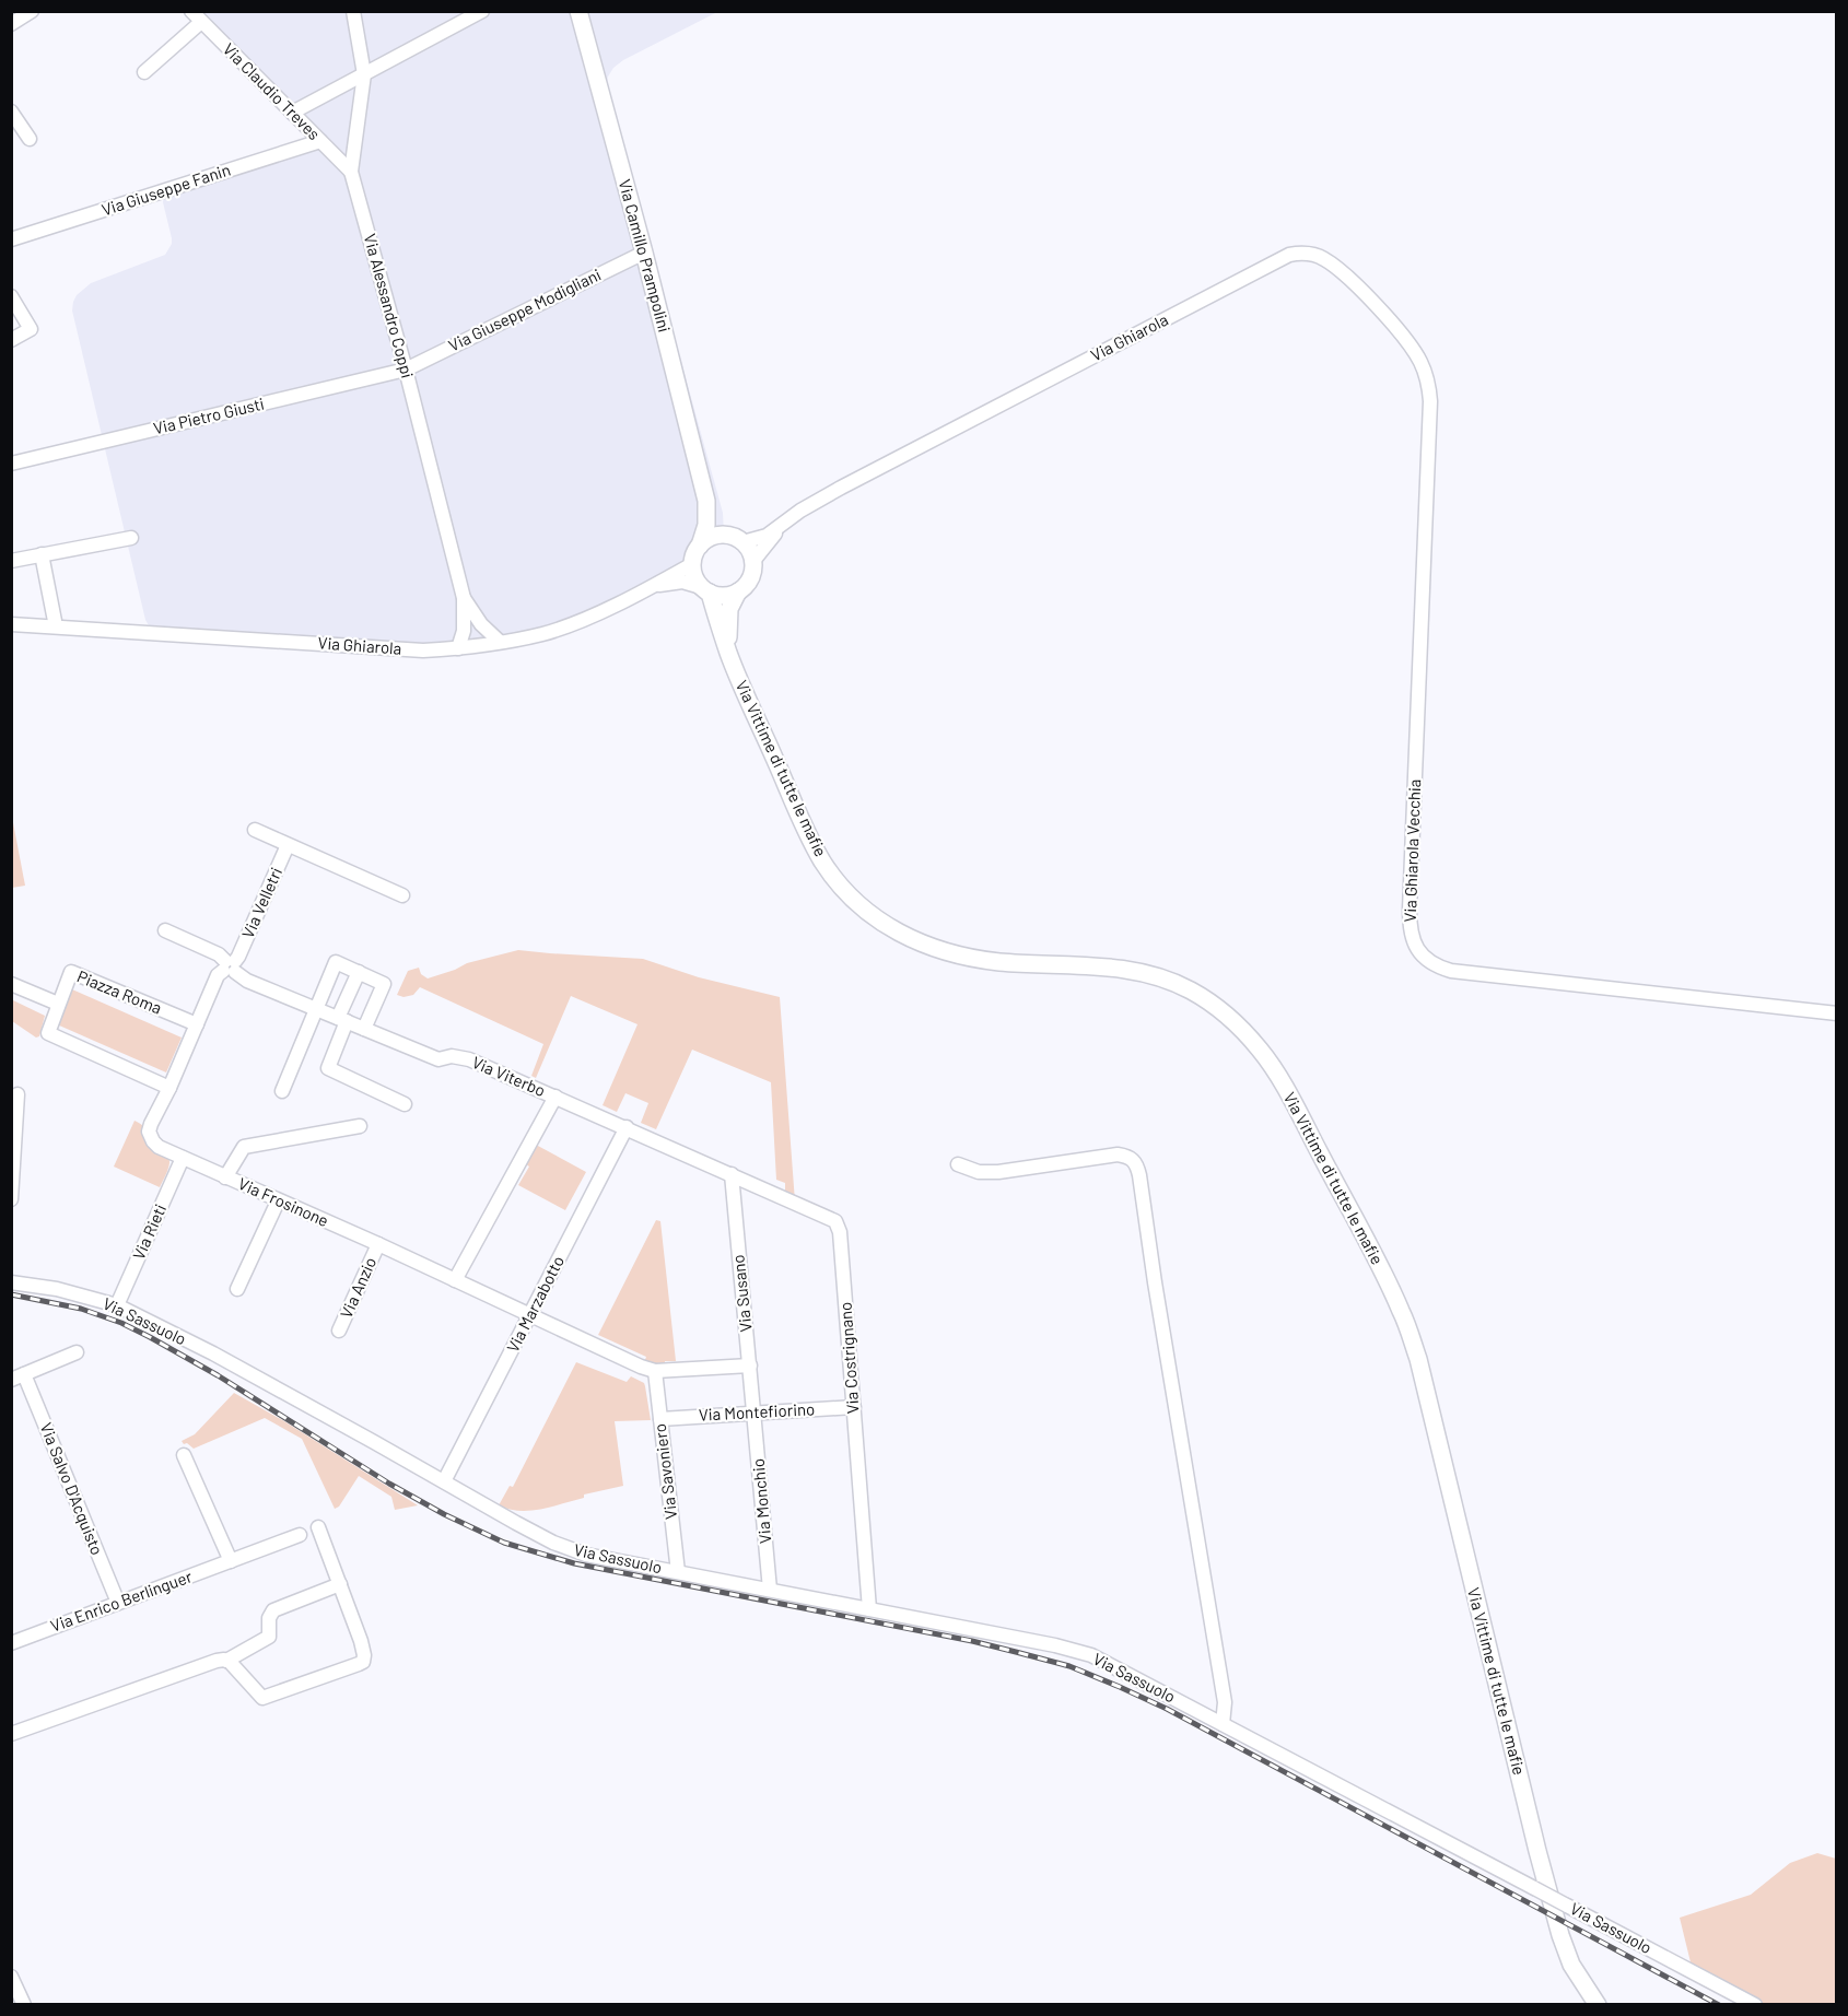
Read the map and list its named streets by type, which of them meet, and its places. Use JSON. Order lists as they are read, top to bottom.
{
  "streets": {
    "main road": ["Via Camillo Prampolini", "Via Vittime di tutte le mafie"],
    "street": [
      "Via Claudio Treves",
      "Via Giuseppe Fanin",
      "Via Alessandro Coppi",
      "Via Giuseppe Modigliani",
      "Via Ghiarola",
      "Via Pietro Giusti",
      "Via Ghiarola Vecchia",
      "Via Velletri",
      "Piazza Roma",
      "Via Viterbo",
      "Via Frosinone",
      "Via Rieti",
      "Via Anzio",
      "Via Susano",
      "Via Marzabotto",
      "Via Sassuolo",
      "Via Costrignano",
      "Via Montefiorino",
      "Via Savoniero",
      "Via Salvo D'Acquisto",
      "Via Monchio",
      "Via Enrico Berlinguer"
    ]
  },
  "crossings": [
    ["Via Claudio Treves", "Via Giuseppe Fanin"],
    ["Via Claudio Treves", "Via Alessandro Coppi"],
    ["Via Camillo Prampolini", "Via Giuseppe Modigliani"],
    ["Via Camillo Prampolini", "Via Ghiarola"],
    ["Via Camillo Prampolini", "Via Vittime di tutte le mafie"],
    ["Via Alessandro Coppi", "Via Giuseppe Modigliani"],
    ["Via Alessandro Coppi", "Via Ghiarola"],
    ["Via Alessandro Coppi", "Via Pietro Giusti"],
    ["Via Giuseppe Modigliani", "Via Pietro Giusti"],
    ["Via Ghiarola", "Via Vittime di tutte le mafie"],
    ["Via Ghiarola", "Via Ghiarola Vecchia"],
    ["Via Velletri", "Piazza Roma"],
    ["Via Velletri", "Via Viterbo"],
    ["Via Velletri", "Via Frosinone"],
    ["Piazza Roma", "Via Frosinone"],
    ["Via Viterbo", "Via Marzabotto"],
    ["Via Frosinone", "Via Rieti"],
    ["Via Frosinone", "Via Anzio"],
    ["Via Frosinone", "Via Marzabotto"],
    ["Via Frosinone", "Via Savoniero"],
    ["Via Rieti", "Via Sassuolo"],
    ["Via Susano", "Via Costrignano"],
    ["Via Susano", "Via Montefiorino"],
    ["Via Susano", "Via Monchio"],
    ["Via Marzabotto", "Via Sassuolo"],
    ["Via Sassuolo", "Via Costrignano"],
    ["Via Sassuolo", "Via Savoniero"],
    ["Via Sassuolo", "Via Monchio"],
    ["Via Costrignano", "Via Montefiorino"],
    ["Via Montefiorino", "Via Savoniero"],
    ["Via Montefiorino", "Via Monchio"],
    ["Via Salvo D'Acquisto", "Via Enrico Berlinguer"]
  ]
}
